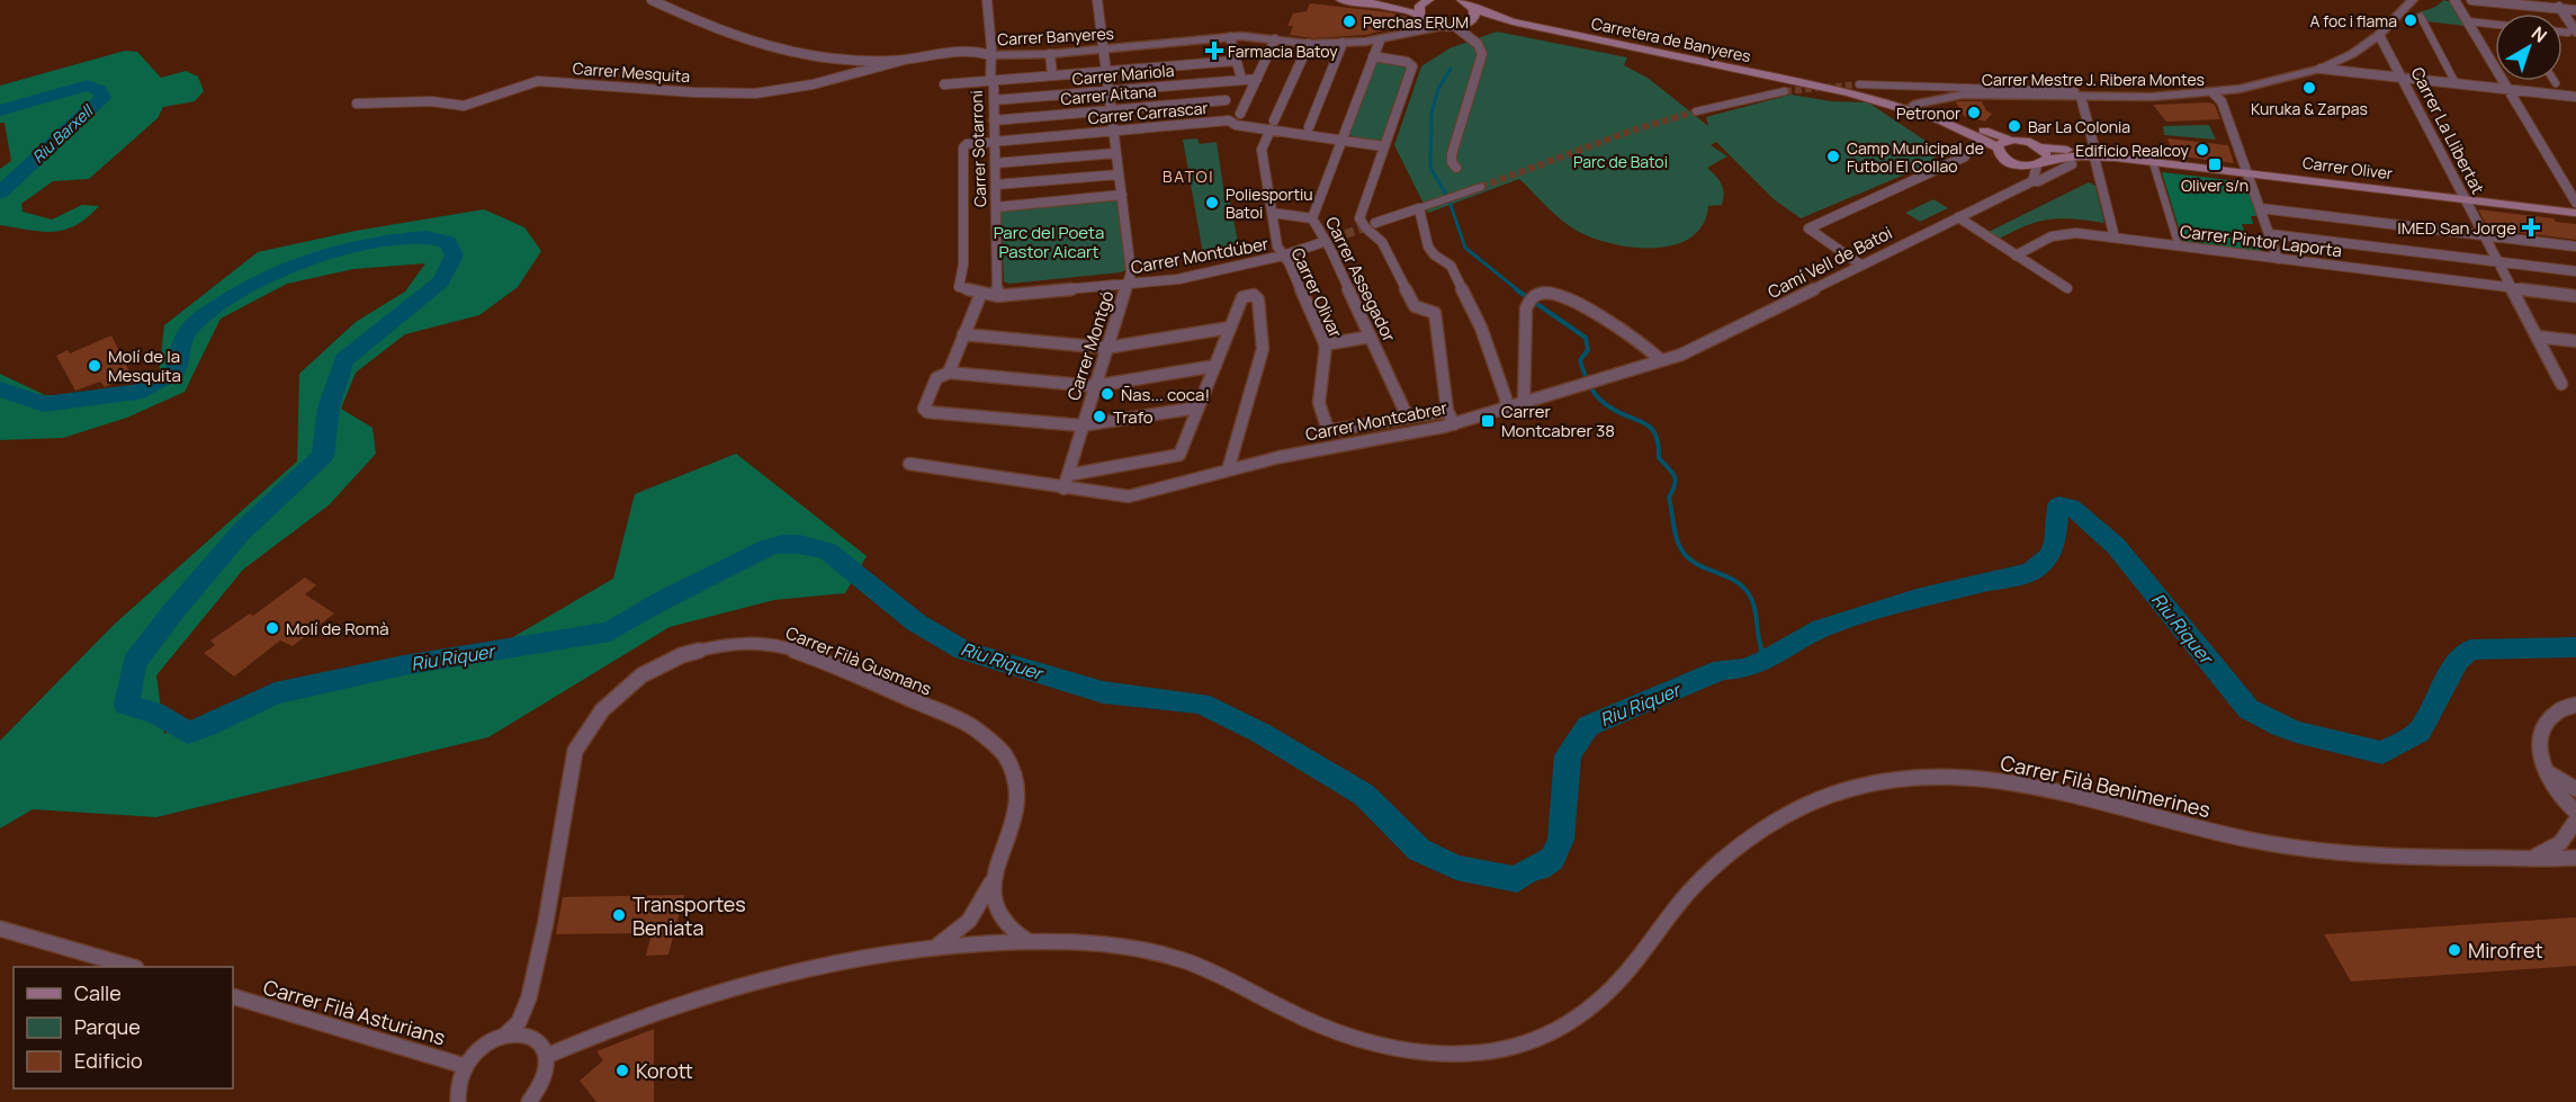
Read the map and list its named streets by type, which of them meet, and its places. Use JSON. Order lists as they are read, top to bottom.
{
  "streets": {
    "main road": ["Carretera de Banyeres", "Carrer Oliver"],
    "street": [
      "Carrer Banyeres",
      "Carrer Mesquita",
      "Carrer Mariola",
      "Carrer Mestre J. Ribera Montes",
      "Carrer Aitana",
      "Carrer Carrascar",
      "Carrer La Llibertat",
      "Carrer Sotarroni",
      "Carrer Pintor Laporta",
      "Carrer Montdúber",
      "Camí Vell de Batoi",
      "Carrer Assegador",
      "Carrer Olivar",
      "Carrer Montgó",
      "Carrer Montcabrer",
      "Carrer Filà Gusmans",
      "Carrer Filà Benimerines",
      "Carrer Filà Asturians"
    ]
  },
  "crossings": [
    ["Carrer Banyeres", "Carrer Mesquita"],
    ["Carrer Banyeres", "Carrer Sotarroni"],
    ["Carrer Banyeres", "Carrer Assegador"],
    ["Carrer Banyeres", "Carrer Olivar"],
    ["Carrer Banyeres", "Carrer Montgó"],
    ["Carretera de Banyeres", "Carrer Mestre J. Ribera Montes"],
    ["Carrer Mariola", "Carrer Sotarroni"],
    ["Carrer Mariola", "Carrer Montgó"],
    ["Carrer Mestre J. Ribera Montes", "Carrer La Llibertat"],
    ["Carrer Aitana", "Carrer Sotarroni"],
    ["Carrer Aitana", "Carrer Montgó"],
    ["Carrer Carrascar", "Carrer Sotarroni"],
    ["Carrer Carrascar", "Carrer Montdúber"],
    ["Carrer Carrascar", "Carrer Assegador"],
    ["Carrer Carrascar", "Carrer Olivar"],
    ["Carrer Carrascar", "Carrer Montgó"],
    ["Carrer La Llibertat", "Carrer Oliver"],
    ["Carrer La Llibertat", "Carrer Pintor Laporta"],
    ["Carrer Sotarroni", "Carrer Montdúber"],
    ["Carrer Montdúber", "Carrer Olivar"],
    ["Carrer Montdúber", "Carrer Montgó"],
    ["Camí Vell de Batoi", "Carrer Montcabrer"],
    ["Carrer Assegador", "Carrer Montcabrer"],
    ["Carrer Olivar", "Carrer Montcabrer"],
    ["Carrer Montgó", "Carrer Montcabrer"],
    ["Carrer Filà Gusmans", "Carrer Filà Benimerines"]
  ],
  "districts": ["BATOI"],
  "water": ["Riu Barxell", "Riu Riquer"],
  "parks": ["Parc de Batoi", "Parc del Poeta Pastor Aicart"],
  "places": {
    "other": [
      "A foc i flama",
      "Perchas ERUM",
      "Kuruka & Zarpas",
      "Petronor",
      "Bar La Colonia",
      "Edificio Realcoy",
      "Camp Municipal de Futbol El Collao",
      "Poliesportiu Batoi",
      "Molí de la Mesquita",
      "Ñas... coca!",
      "Trafo",
      "Molí de Romà",
      "Transportes Beniata",
      "Mirofret",
      "Korott"
    ],
    "health": ["Farmacia Batoy", "IMED San Jorge"],
    "transit": ["Oliver s/n", "Carrer Montcabrer 38"]
  },
  "legend": ["Calle", "Parque", "Edificio"],
  "north": "top right"
}
